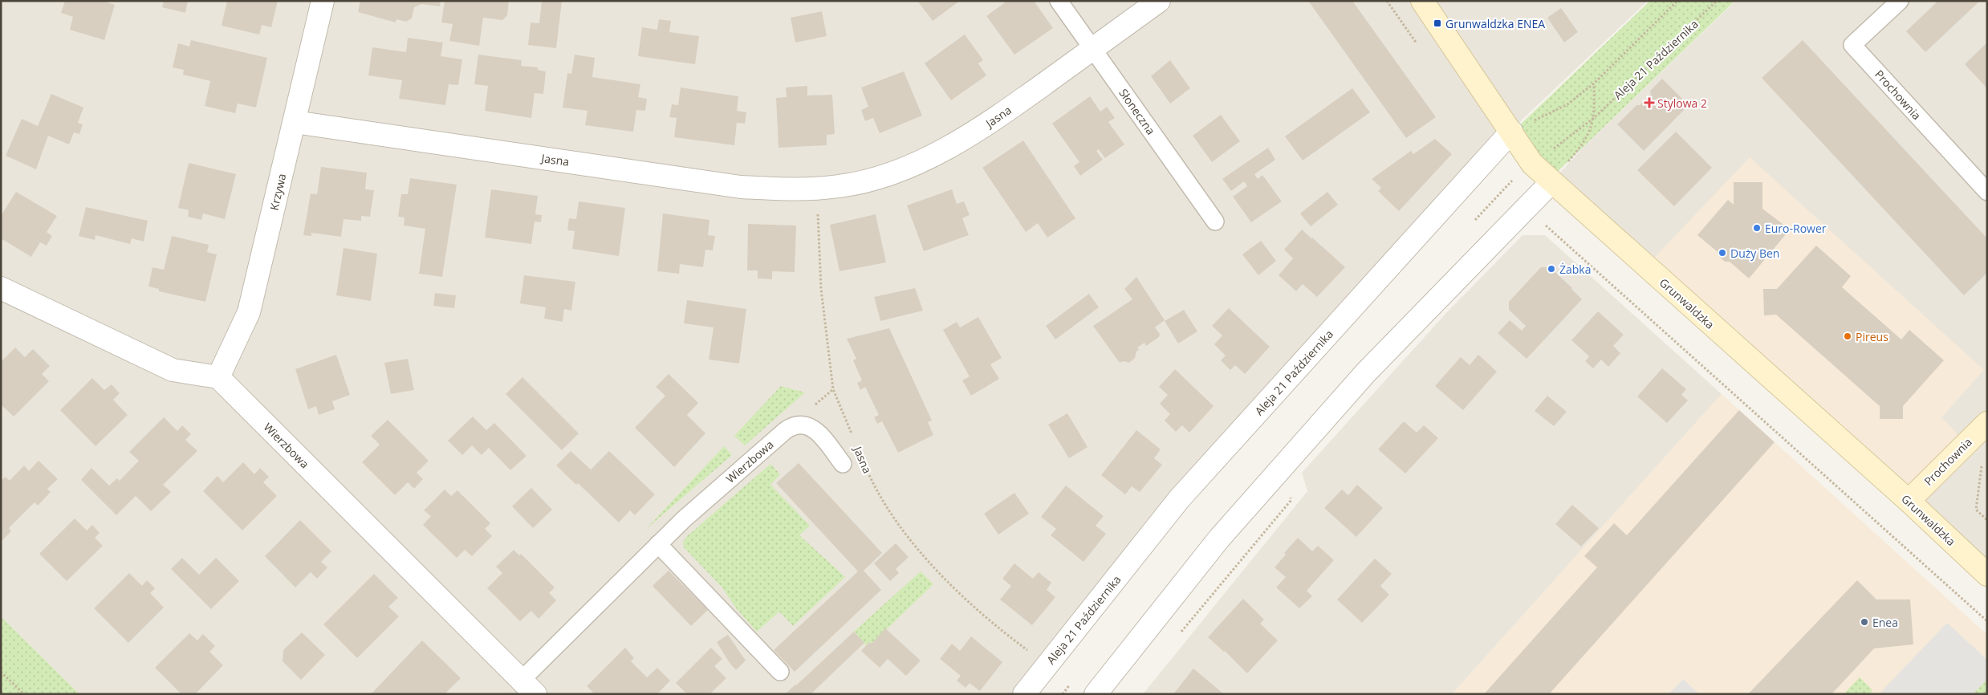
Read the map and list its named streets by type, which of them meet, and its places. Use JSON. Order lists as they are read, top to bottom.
{
  "streets": {
    "street": [
      "Aleja 21 Października",
      "Prochownia",
      "Jasna",
      "Krzywa",
      "Grunwaldzka",
      "Wierzbowa"
    ],
    "lane": ["Słoneczna"]
  },
  "crossings": [
    ["Aleja 21 Października", "Jasna"],
    ["Aleja 21 Października", "Grunwaldzka"],
    ["Prochownia", "Grunwaldzka"],
    ["Słoneczna", "Jasna"],
    ["Jasna", "Krzywa"],
    ["Krzywa", "Wierzbowa"]
  ],
  "places": {
    "transit": ["Grunwaldzka ENEA"],
    "health": ["Stylowa 2"],
    "other": [
      "Euro-Rower",
      "Duży Ben",
      "Żabka",
      "Pireus",
      "Enea"
    ]
  }
}
